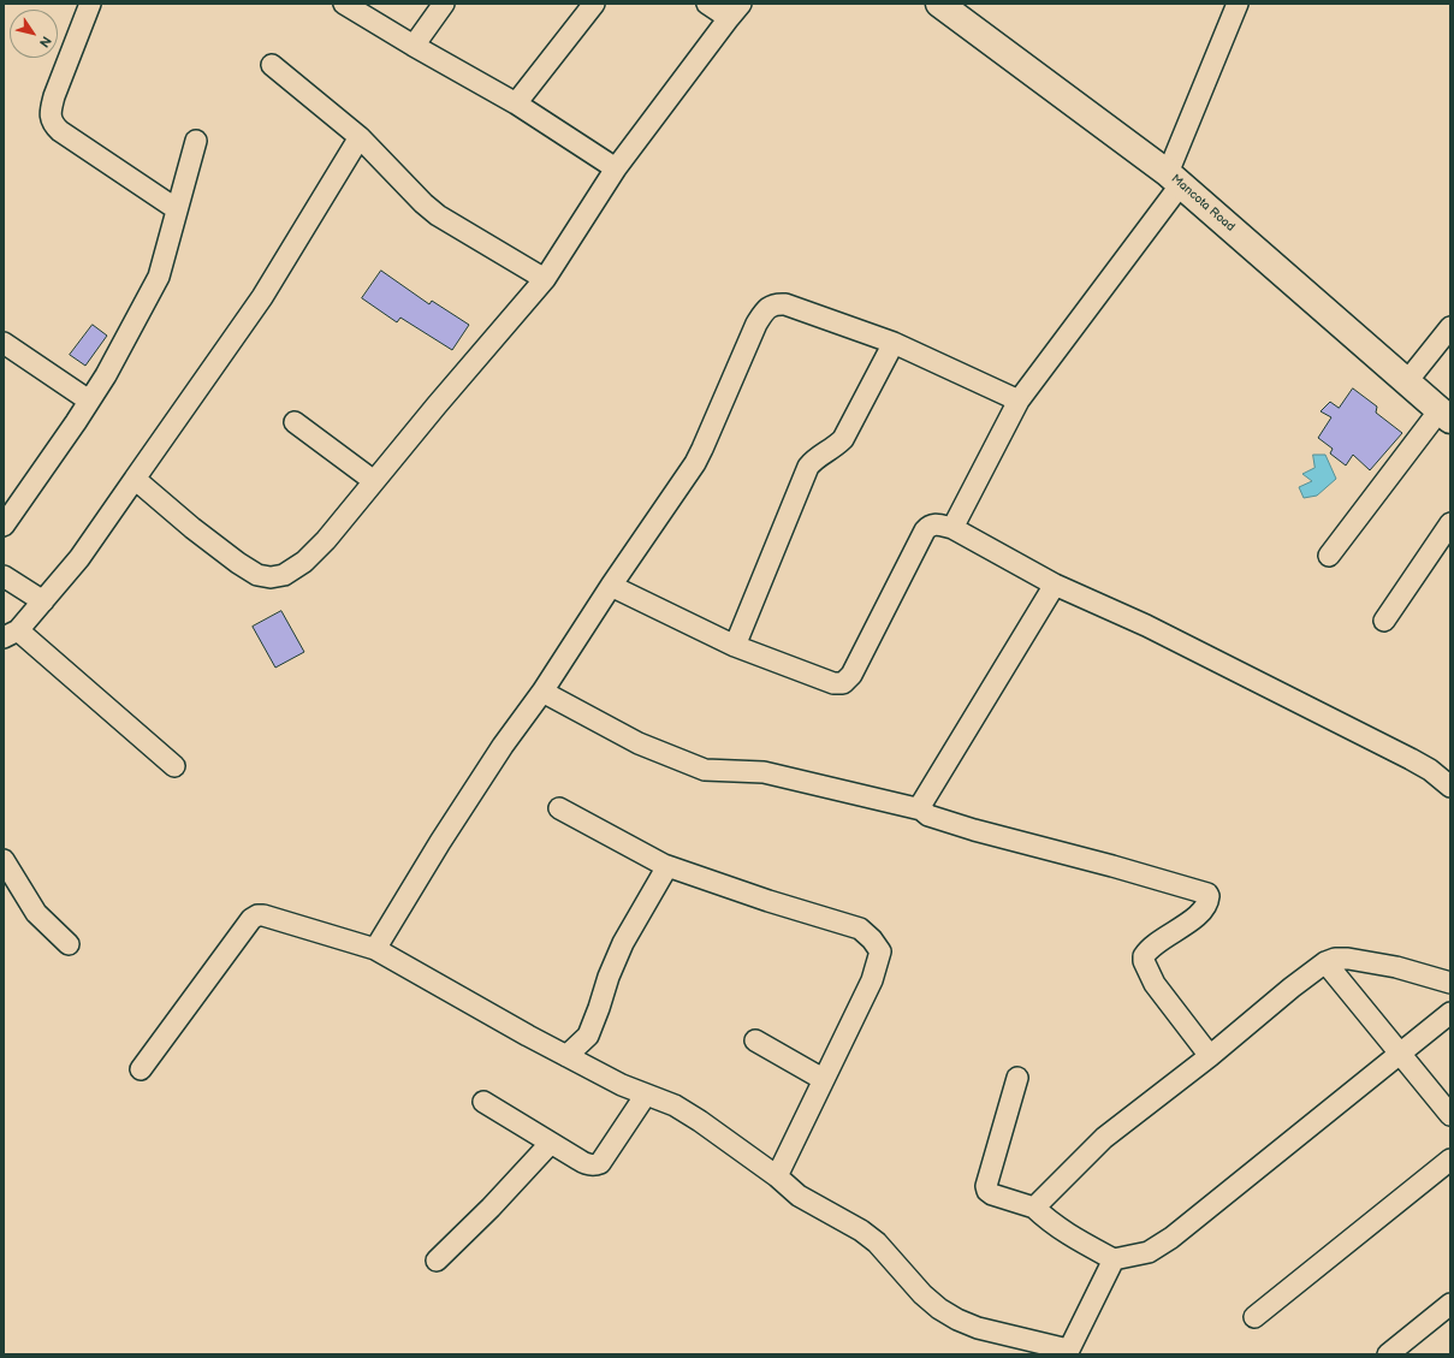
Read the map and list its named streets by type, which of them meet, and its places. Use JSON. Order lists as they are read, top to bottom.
{
  "streets": {
    "main road": ["Mancota Road"]
  },
  "north": "bottom right"
}
